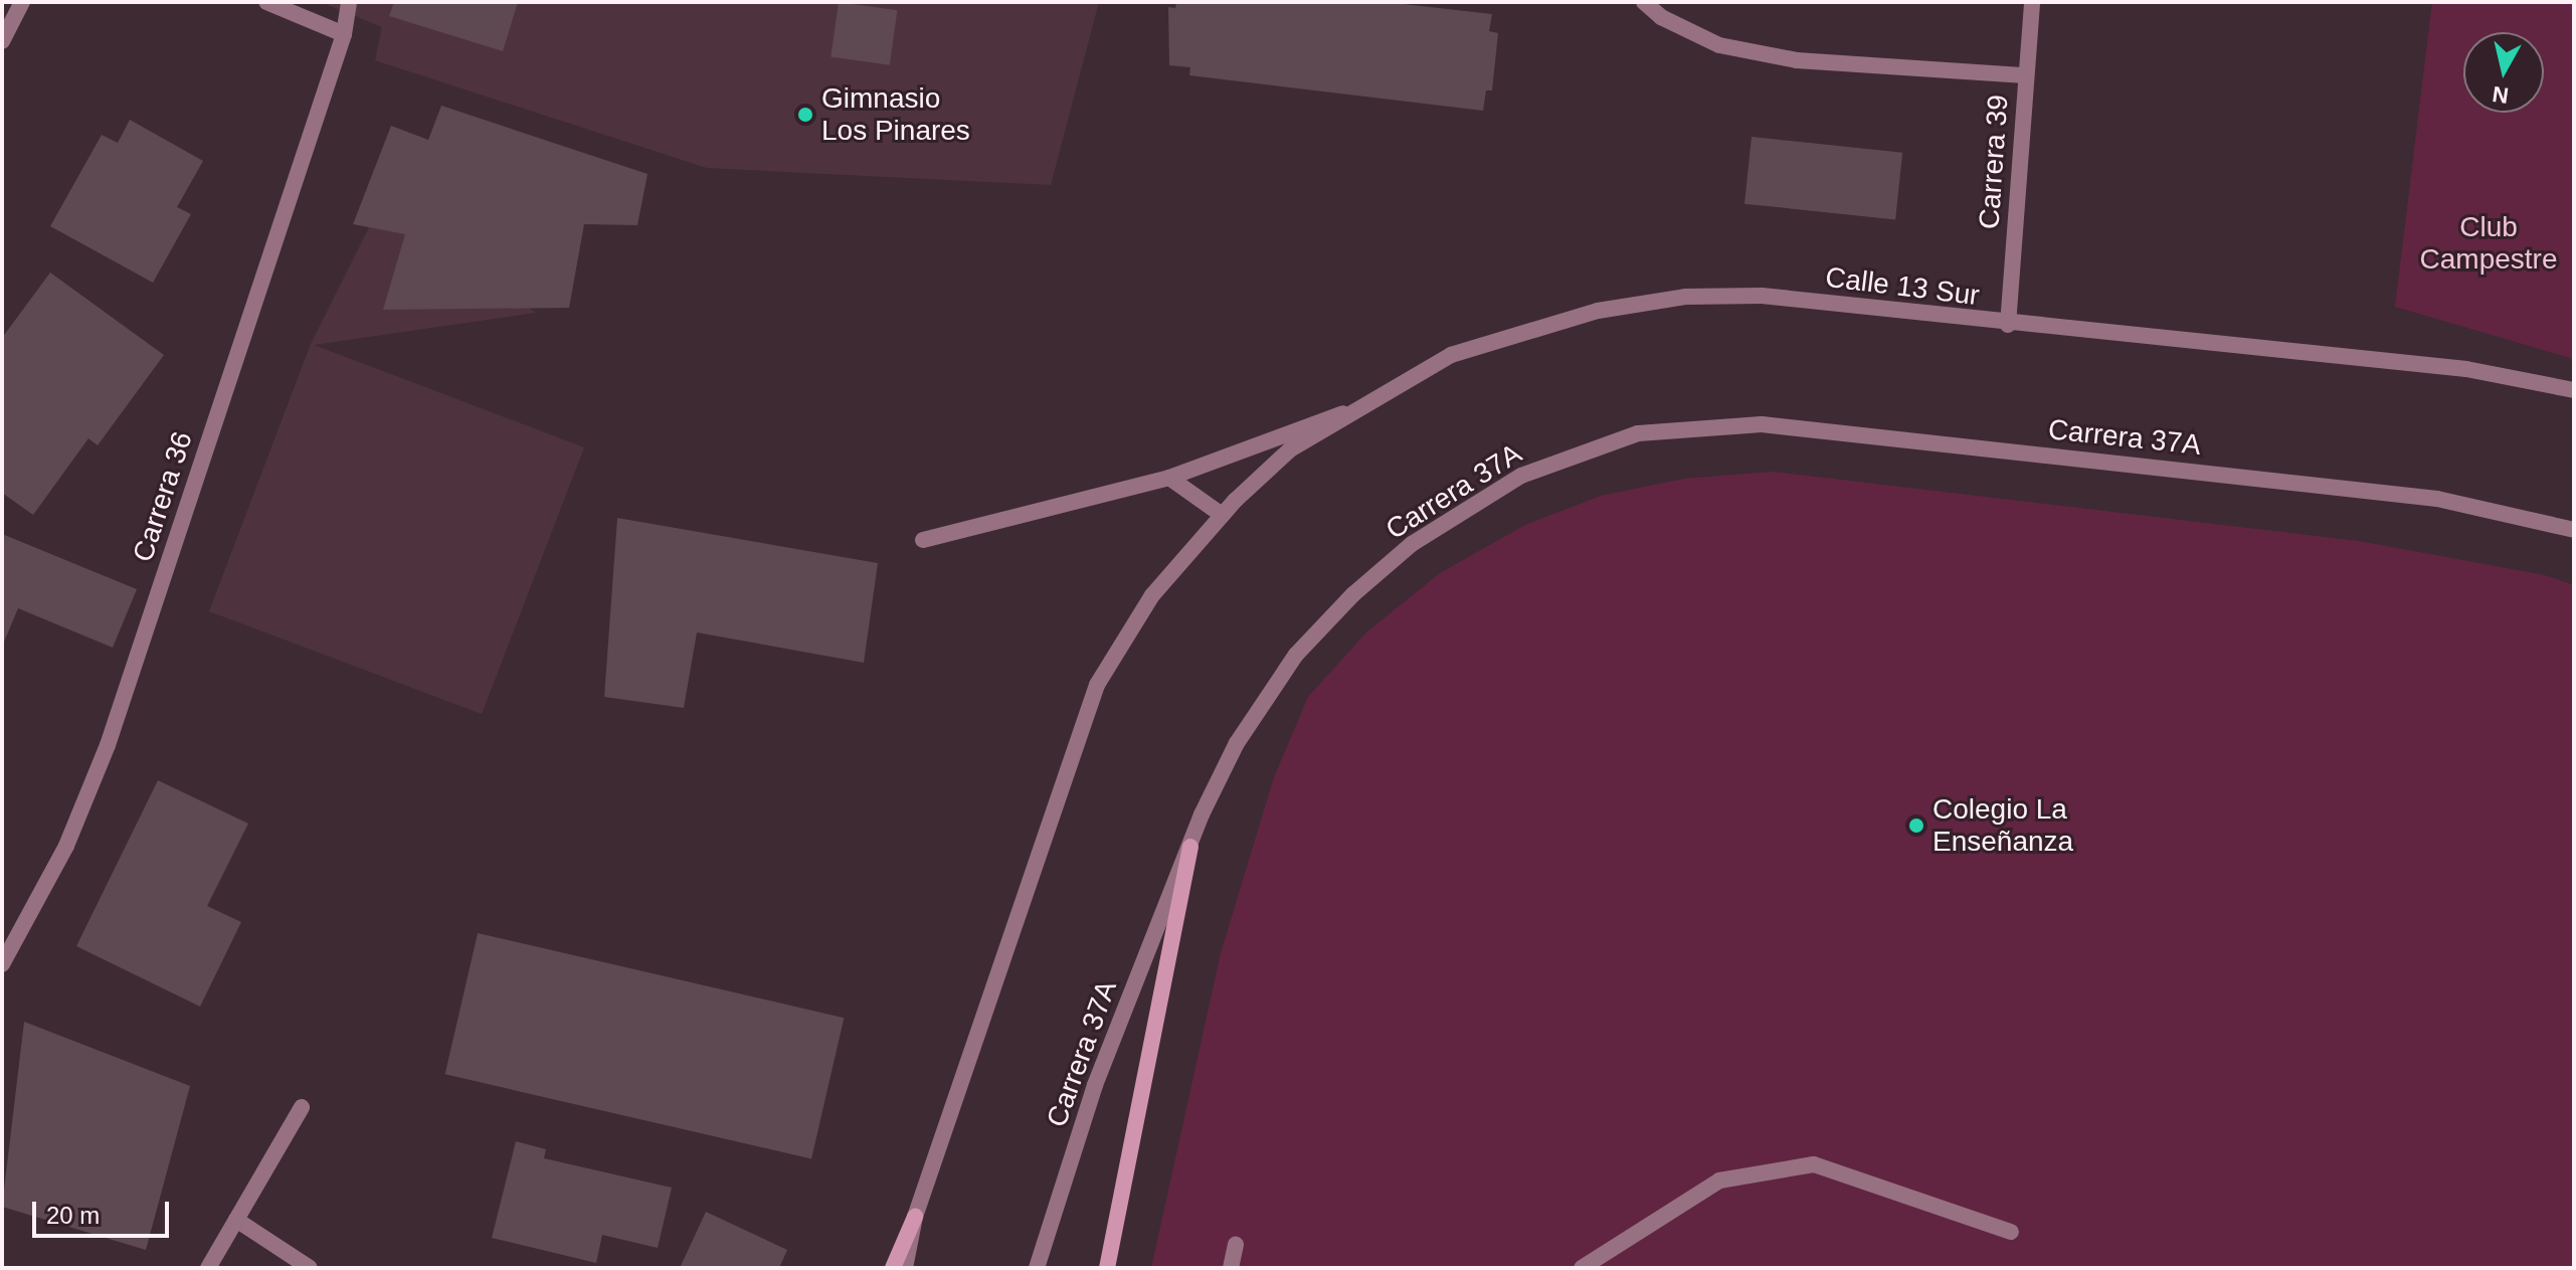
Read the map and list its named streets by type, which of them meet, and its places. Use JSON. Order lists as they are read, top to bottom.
{
  "streets": {
    "street": [
      "Carrera 39",
      "Calle 13 Sur",
      "Carrera 37A",
      "Carrera 36"
    ]
  },
  "crossings": [
    ["Carrera 39", "Calle 13 Sur"]
  ],
  "parks": ["Club Campestre"],
  "places": ["Gimnasio Los Pinares", "Colegio La Enseñanza"],
  "scale_bar": "20 m",
  "north": "bottom"
}
